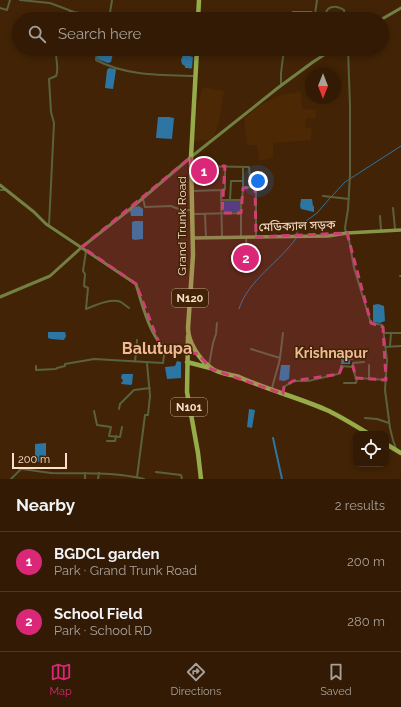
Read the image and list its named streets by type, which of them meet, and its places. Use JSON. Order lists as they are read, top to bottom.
{
  "streets": {
    "highway": ["Grand Trunk Road", "N120", "N101"],
    "main road": ["মেডিক্যাল সড়ক"]
  },
  "crossings": [
    ["Grand Trunk Road", "মেডিক্যাল সড়ক"],
    ["Grand Trunk Road", "N101"]
  ],
  "districts": ["Balutupa", "Krishnapur"],
  "scale_bar": "200 m",
  "north": "bottom",
  "page": {
    "search": "Search here",
    "pins": ["1", "2"],
    "scale": "200 m",
    "heading": ["Nearby", "2 results"],
    "list": [
      {
        "mark": "1",
        "name": "BGDCL garden",
        "note": "Park · Grand Trunk Road",
        "value": "200 m"
      },
      {
        "mark": "2",
        "name": "School Field",
        "note": "Park · School RD",
        "value": "280 m"
      }
    ],
    "nav": ["Map", "Directions", "Saved"]
  }
}
